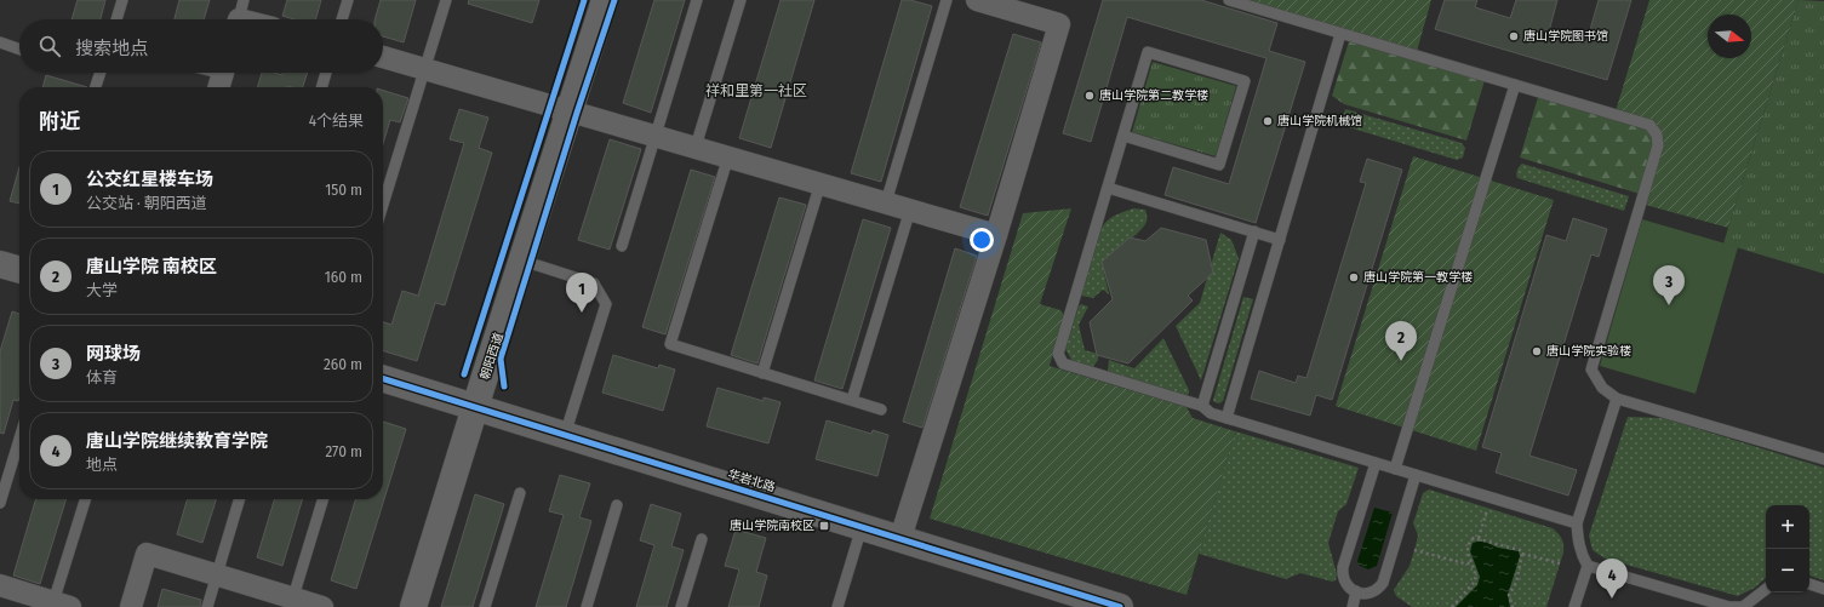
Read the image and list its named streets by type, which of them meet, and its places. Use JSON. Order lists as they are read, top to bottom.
{
  "streets": {
    "main road": ["朝阳西道"],
    "street": ["华岩北路"]
  },
  "crossings": [
    ["朝阳西道", "华岩北路"]
  ],
  "districts": ["祥和里第一社区"],
  "places": {
    "other": [
      "唐山学院图书馆",
      "唐山学院第二教学楼",
      "唐山学院机械馆",
      "唐山学院第一教学楼",
      "唐山学院实验楼"
    ],
    "transit": ["唐山学院南校区"]
  },
  "north": "right",
  "page": {
    "search": "搜索地点",
    "heading": ["附近", "4个结果"],
    "list": [
      {
        "mark": "1",
        "name": "公交红星楼车场",
        "note": "公交站 · 朝阳西道",
        "value": "150 m"
      },
      {
        "mark": "2",
        "name": "唐山学院 南校区",
        "note": "大学",
        "value": "160 m"
      },
      {
        "mark": "3",
        "name": "网球场",
        "note": "体育",
        "value": "260 m"
      },
      {
        "mark": "4",
        "name": "唐山学院继续教育学院",
        "note": "地点",
        "value": "270 m"
      }
    ],
    "pins": [
      "3",
      "1",
      "2",
      "4"
    ],
    "map_buttons": ["+", "−"]
  }
}
